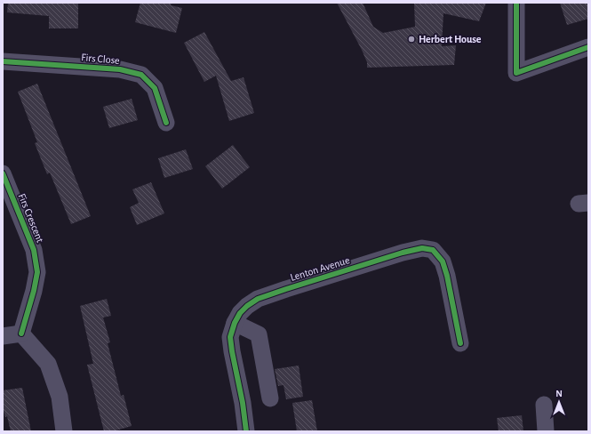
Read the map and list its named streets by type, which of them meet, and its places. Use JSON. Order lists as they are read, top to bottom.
{
  "streets": {
    "street": ["Firs Close", "Firs Crescent", "Lenton Avenue"]
  },
  "places": ["Herbert House"],
  "north": "top"
}
